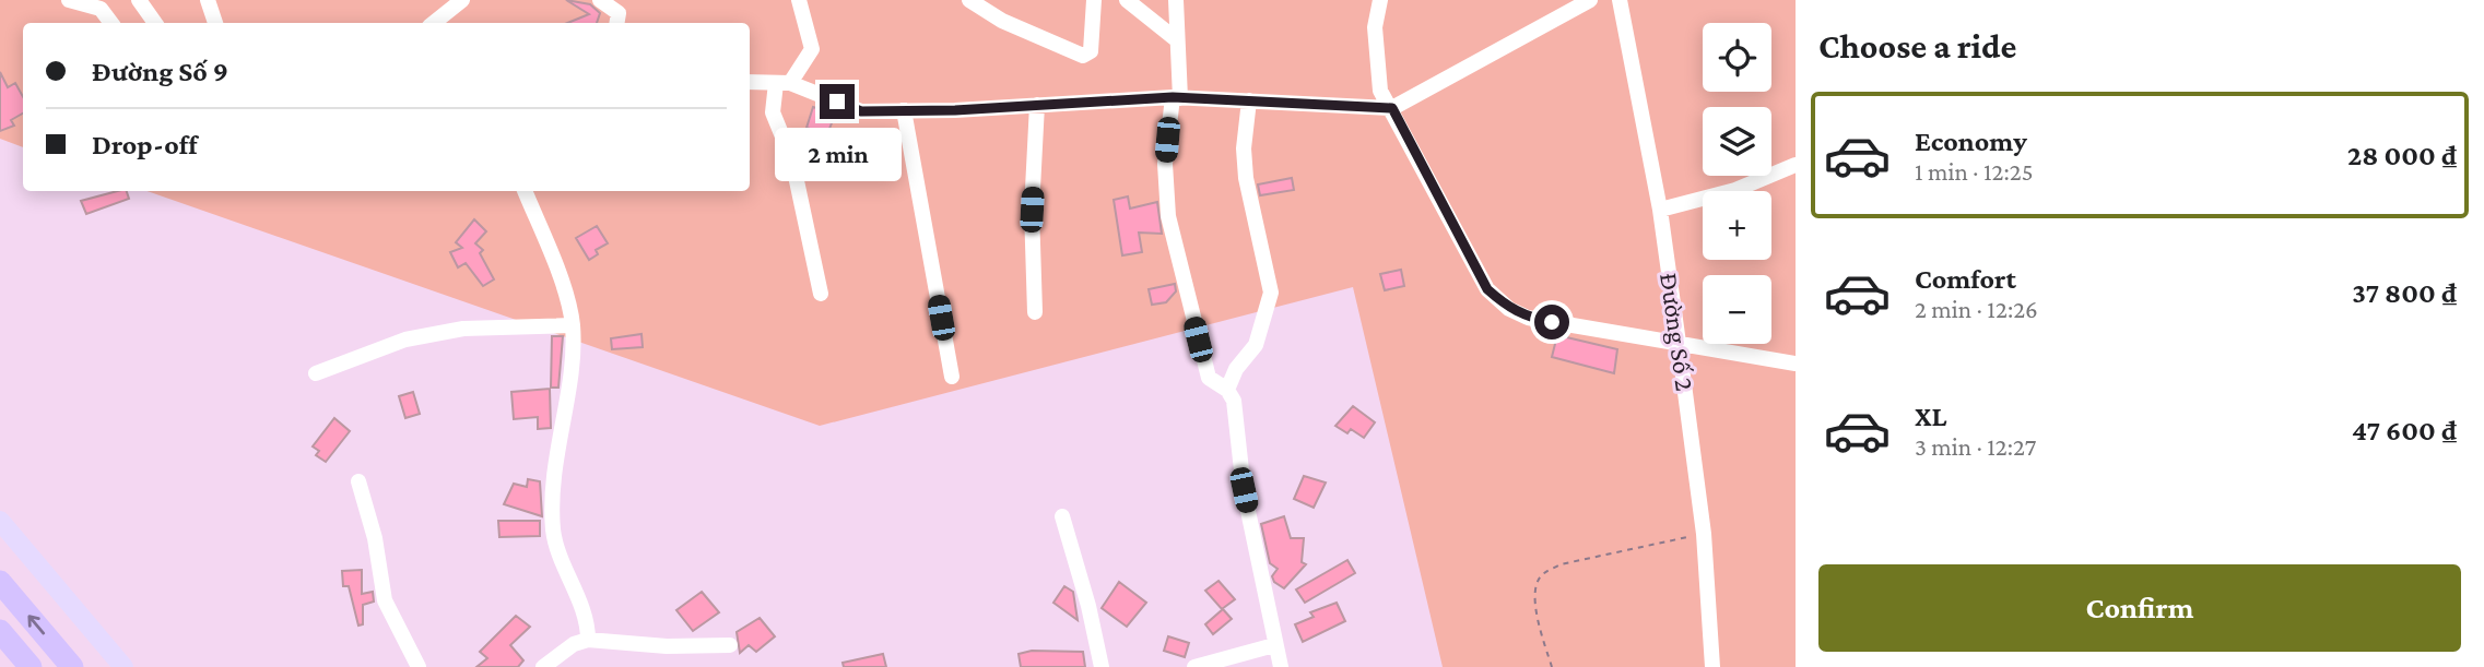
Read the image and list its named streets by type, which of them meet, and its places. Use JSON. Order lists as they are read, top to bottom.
{
  "streets": {
    "street": ["Đường Số 2"]
  },
  "page": {
    "heading": "Choose a ride",
    "map_buttons": ["+", "−"],
    "banner": ["Đường Số 9", "Drop-off"],
    "list": [
      {
        "name": "Economy",
        "note": "1 min · 12:25",
        "value": "28 000 ₫"
      },
      {
        "name": "Comfort",
        "note": "2 min · 12:26",
        "value": "37 800 ₫"
      },
      {
        "name": "XL",
        "note": "3 min · 12:27",
        "value": "47 600 ₫"
      }
    ],
    "bubble": "2 min",
    "buttons": "Confirm"
  }
}
